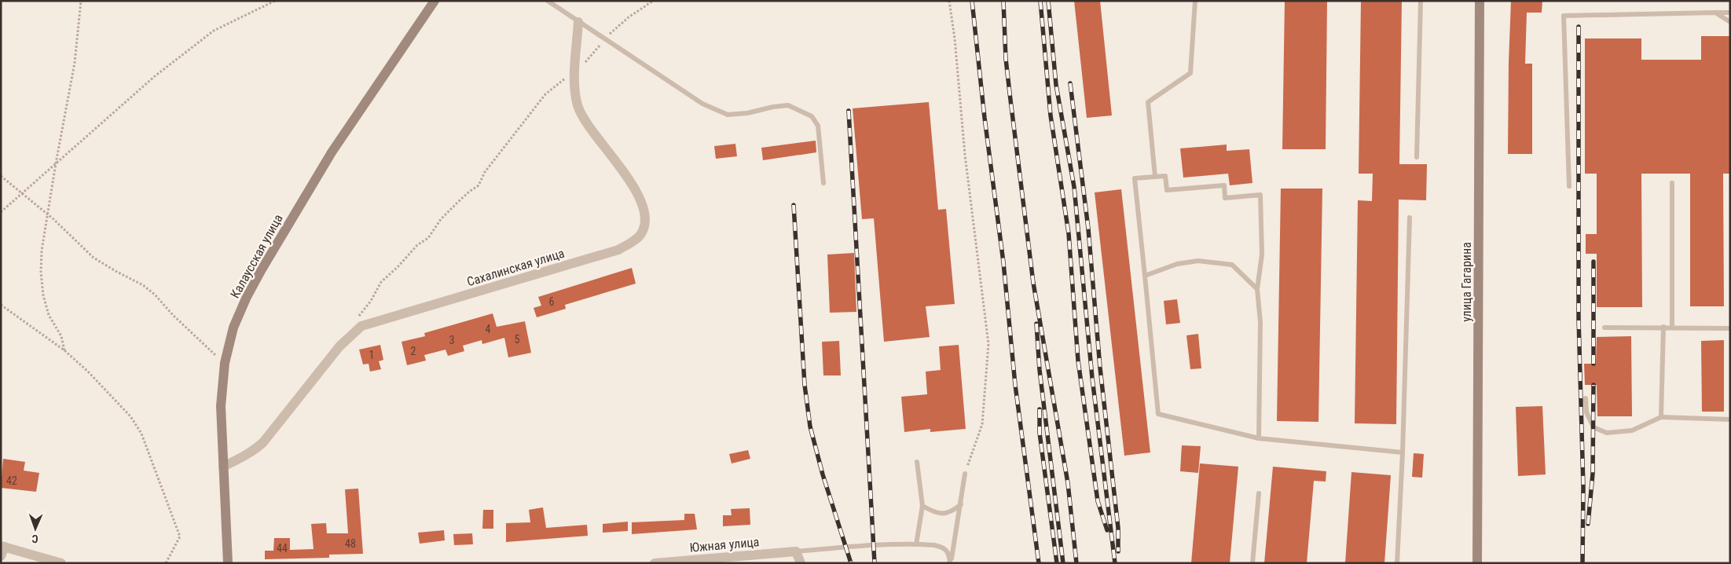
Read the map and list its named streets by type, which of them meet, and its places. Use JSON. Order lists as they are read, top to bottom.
{
  "streets": {
    "street": [
      "Калаусская улица",
      "Сахалинская улица",
      "улица Гагарина",
      "Южная улица"
    ]
  },
  "crossings": [
    ["Калаусская улица", "Сахалинская улица"]
  ],
  "house_numbers": [
    "6",
    "4",
    "5",
    "3",
    "2",
    "1",
    "42",
    "48",
    "44"
  ],
  "north": "bottom"
}
